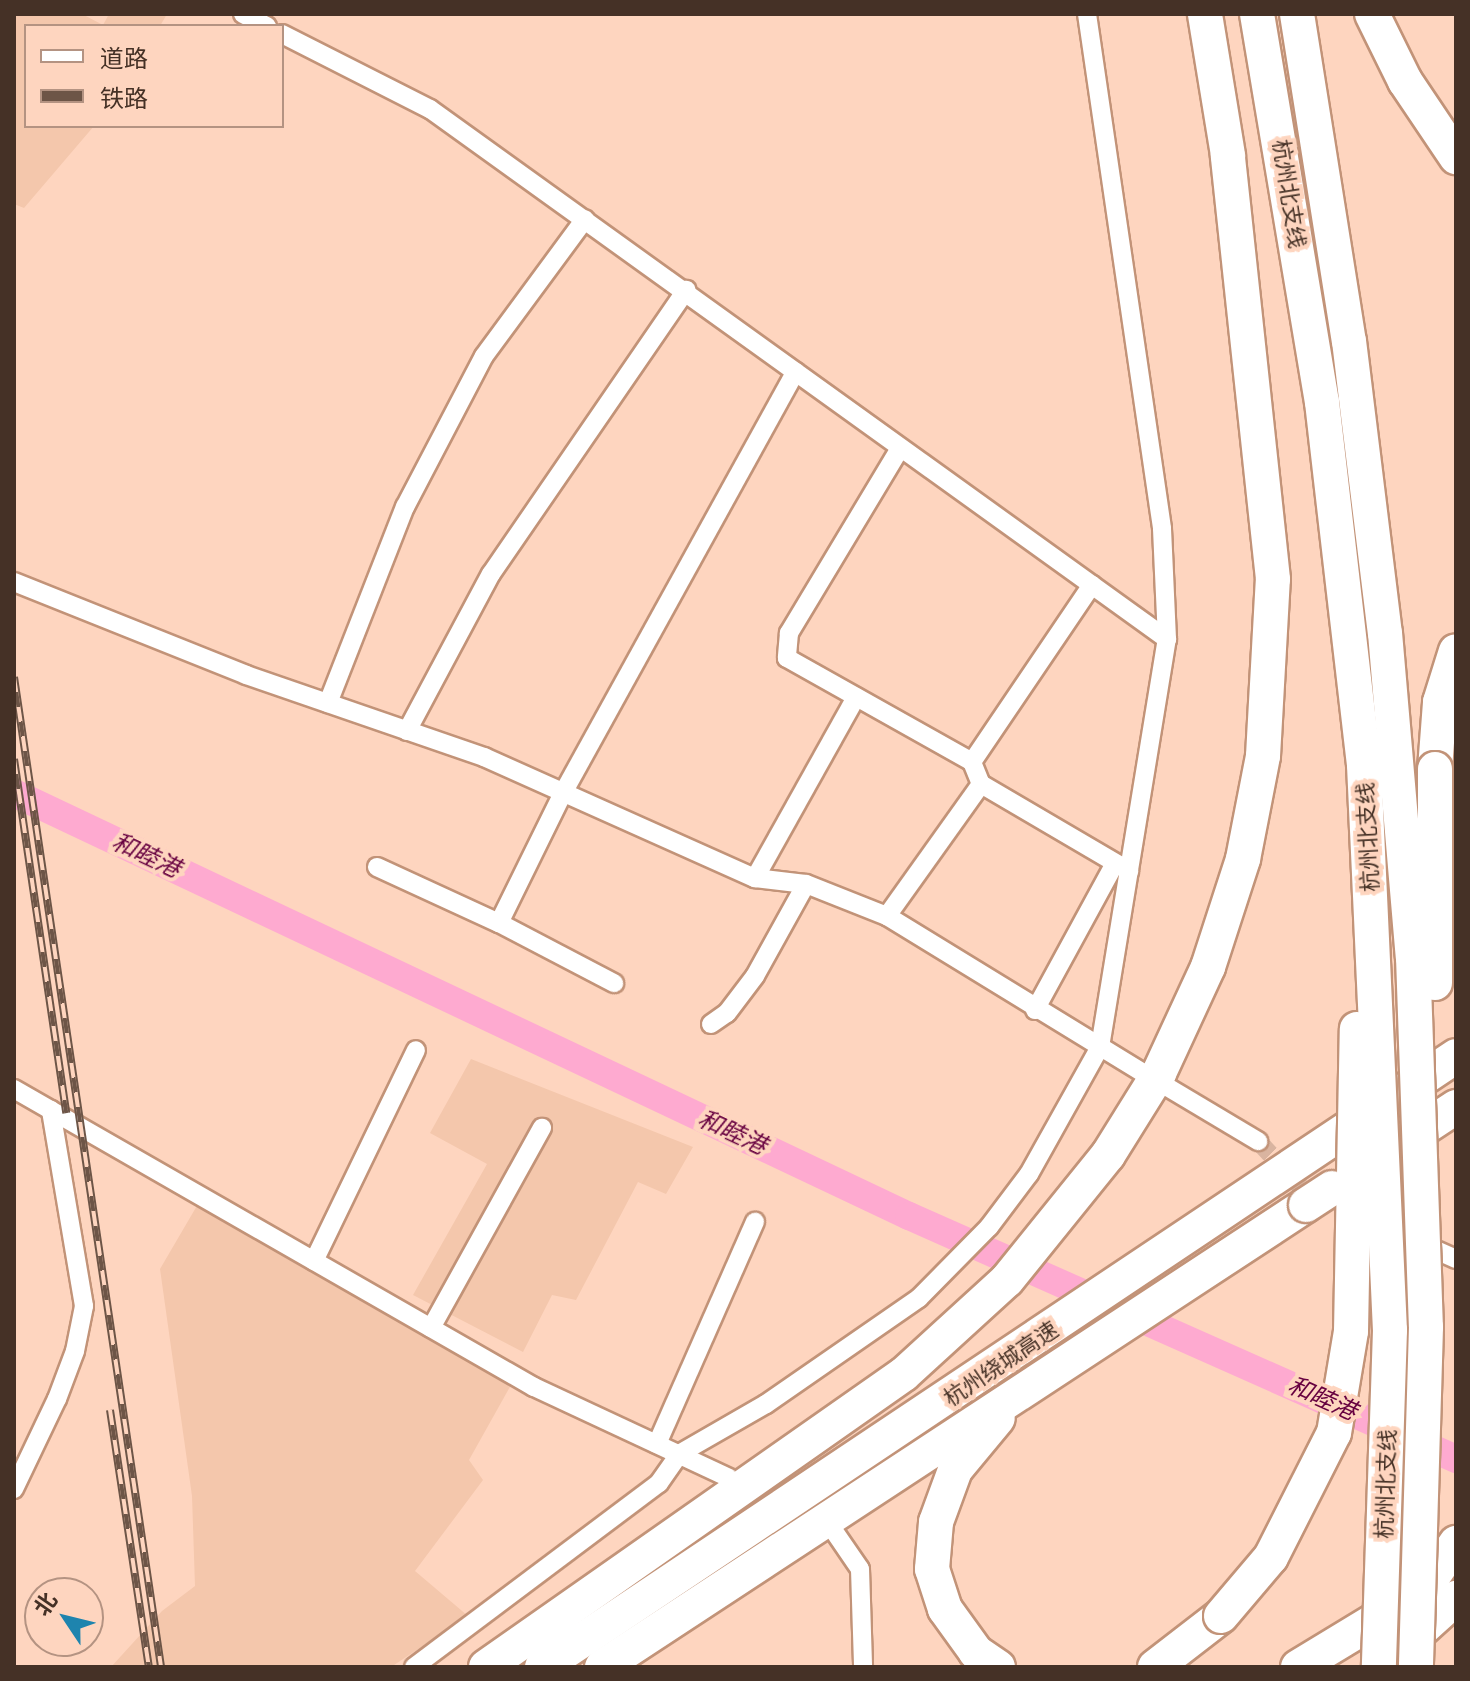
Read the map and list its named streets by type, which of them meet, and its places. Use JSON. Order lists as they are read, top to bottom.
{
  "streets": {
    "highway": ["杭州北支线", "杭州绕城高速"]
  },
  "water": ["和睦港"],
  "legend": ["道路", "铁路"],
  "north": "top left"
}
